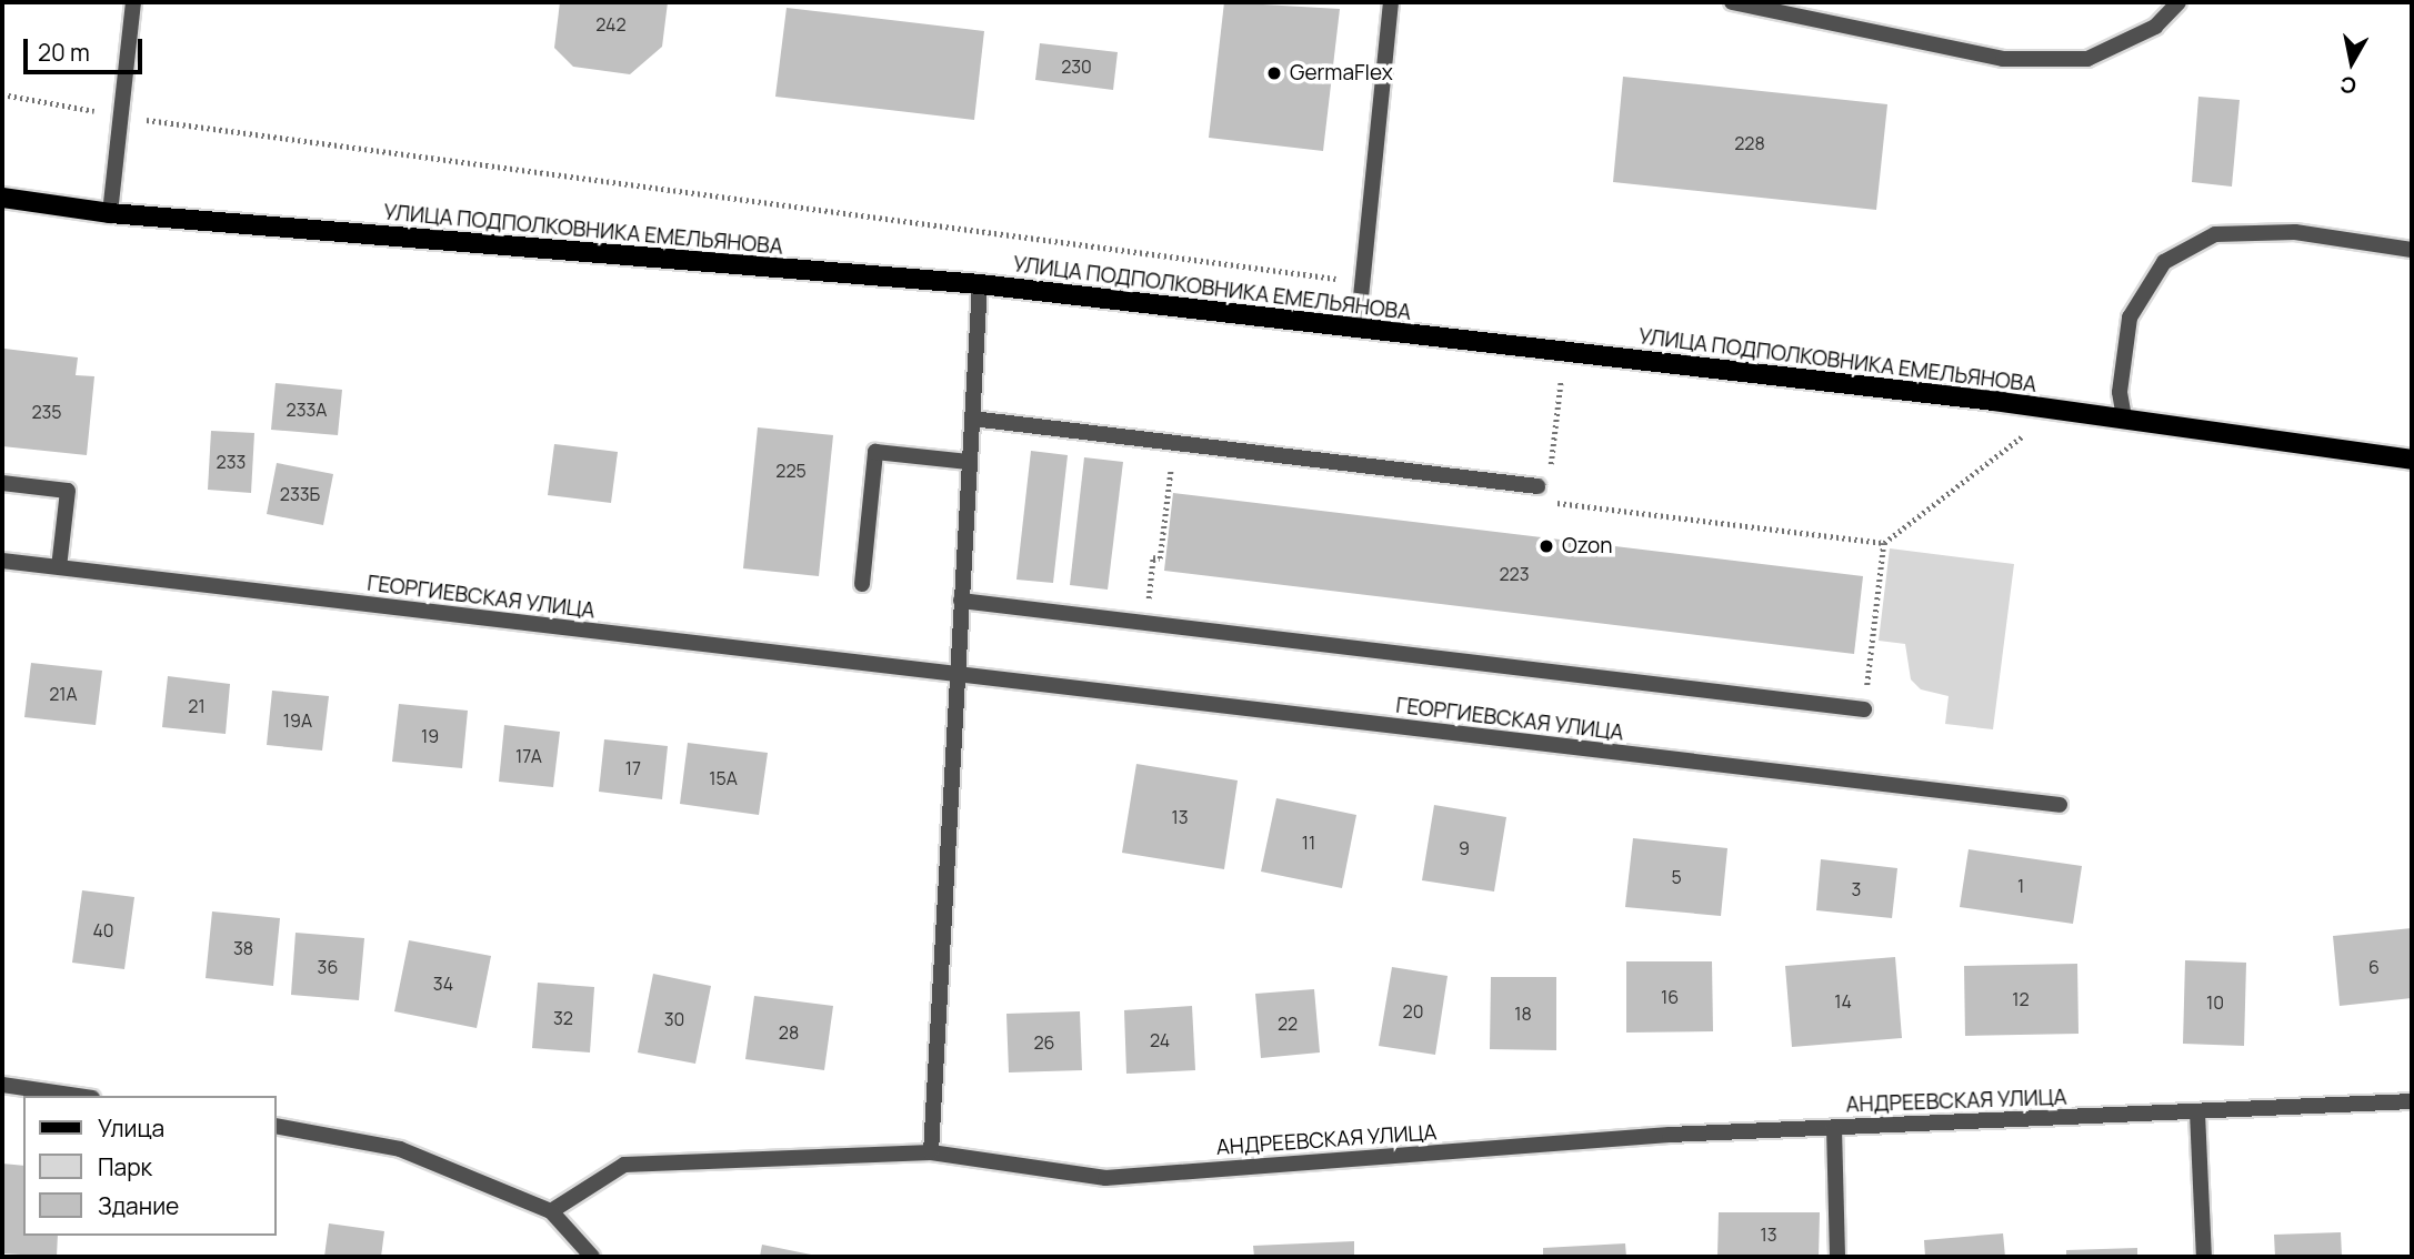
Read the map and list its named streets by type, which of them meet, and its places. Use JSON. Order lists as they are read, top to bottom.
{
  "streets": {
    "main road": ["УЛИЦА ПОДПОЛКОВНИКА ЕМЕЛЬЯНОВА"],
    "street": ["ГЕОРГИЕВСКАЯ УЛИЦА", "АНДРЕЕВСКАЯ УЛИЦА"]
  },
  "places": ["GermaFlex", "Ozon"],
  "house_numbers": [
    "242",
    "230",
    "228",
    "233А",
    "235",
    "233",
    "225",
    "233Б",
    "223",
    "21А",
    "21",
    "19А",
    "19",
    "17А",
    "17",
    "15А",
    "13",
    "11",
    "9",
    "5",
    "1",
    "3",
    "40",
    "38",
    "36",
    "6",
    "34",
    "16",
    "12",
    "14",
    "10",
    "20",
    "18",
    "32",
    "30",
    "22",
    "28",
    "24",
    "26",
    "13"
  ],
  "legend": ["Улица", "Парк", "Здание"],
  "scale_bar": "20 m",
  "north": "bottom"
}
